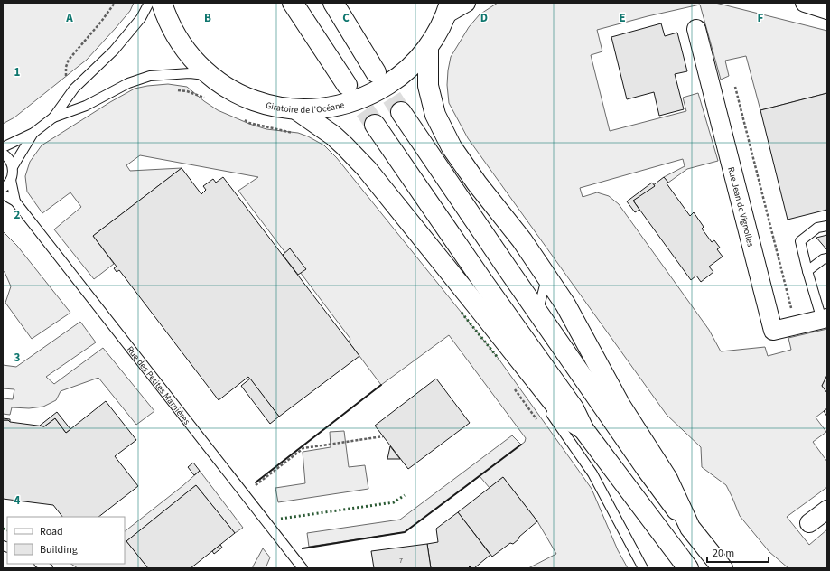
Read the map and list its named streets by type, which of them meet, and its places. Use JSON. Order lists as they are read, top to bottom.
{
  "streets": {
    "main road": ["Giratoire de l'Océane"],
    "street": ["Rue Jean de Vignolles"],
    "lane": ["Rue des Petites Marniéres"]
  },
  "house_numbers": ["7"],
  "legend": ["Road", "Building"],
  "scale_bar": "20 m",
  "grid": {
    "columns": [
      "A",
      "B",
      "C",
      "D",
      "E",
      "F"
    ],
    "rows": [
      "1",
      "2",
      "3",
      "4"
    ]
  }
}
